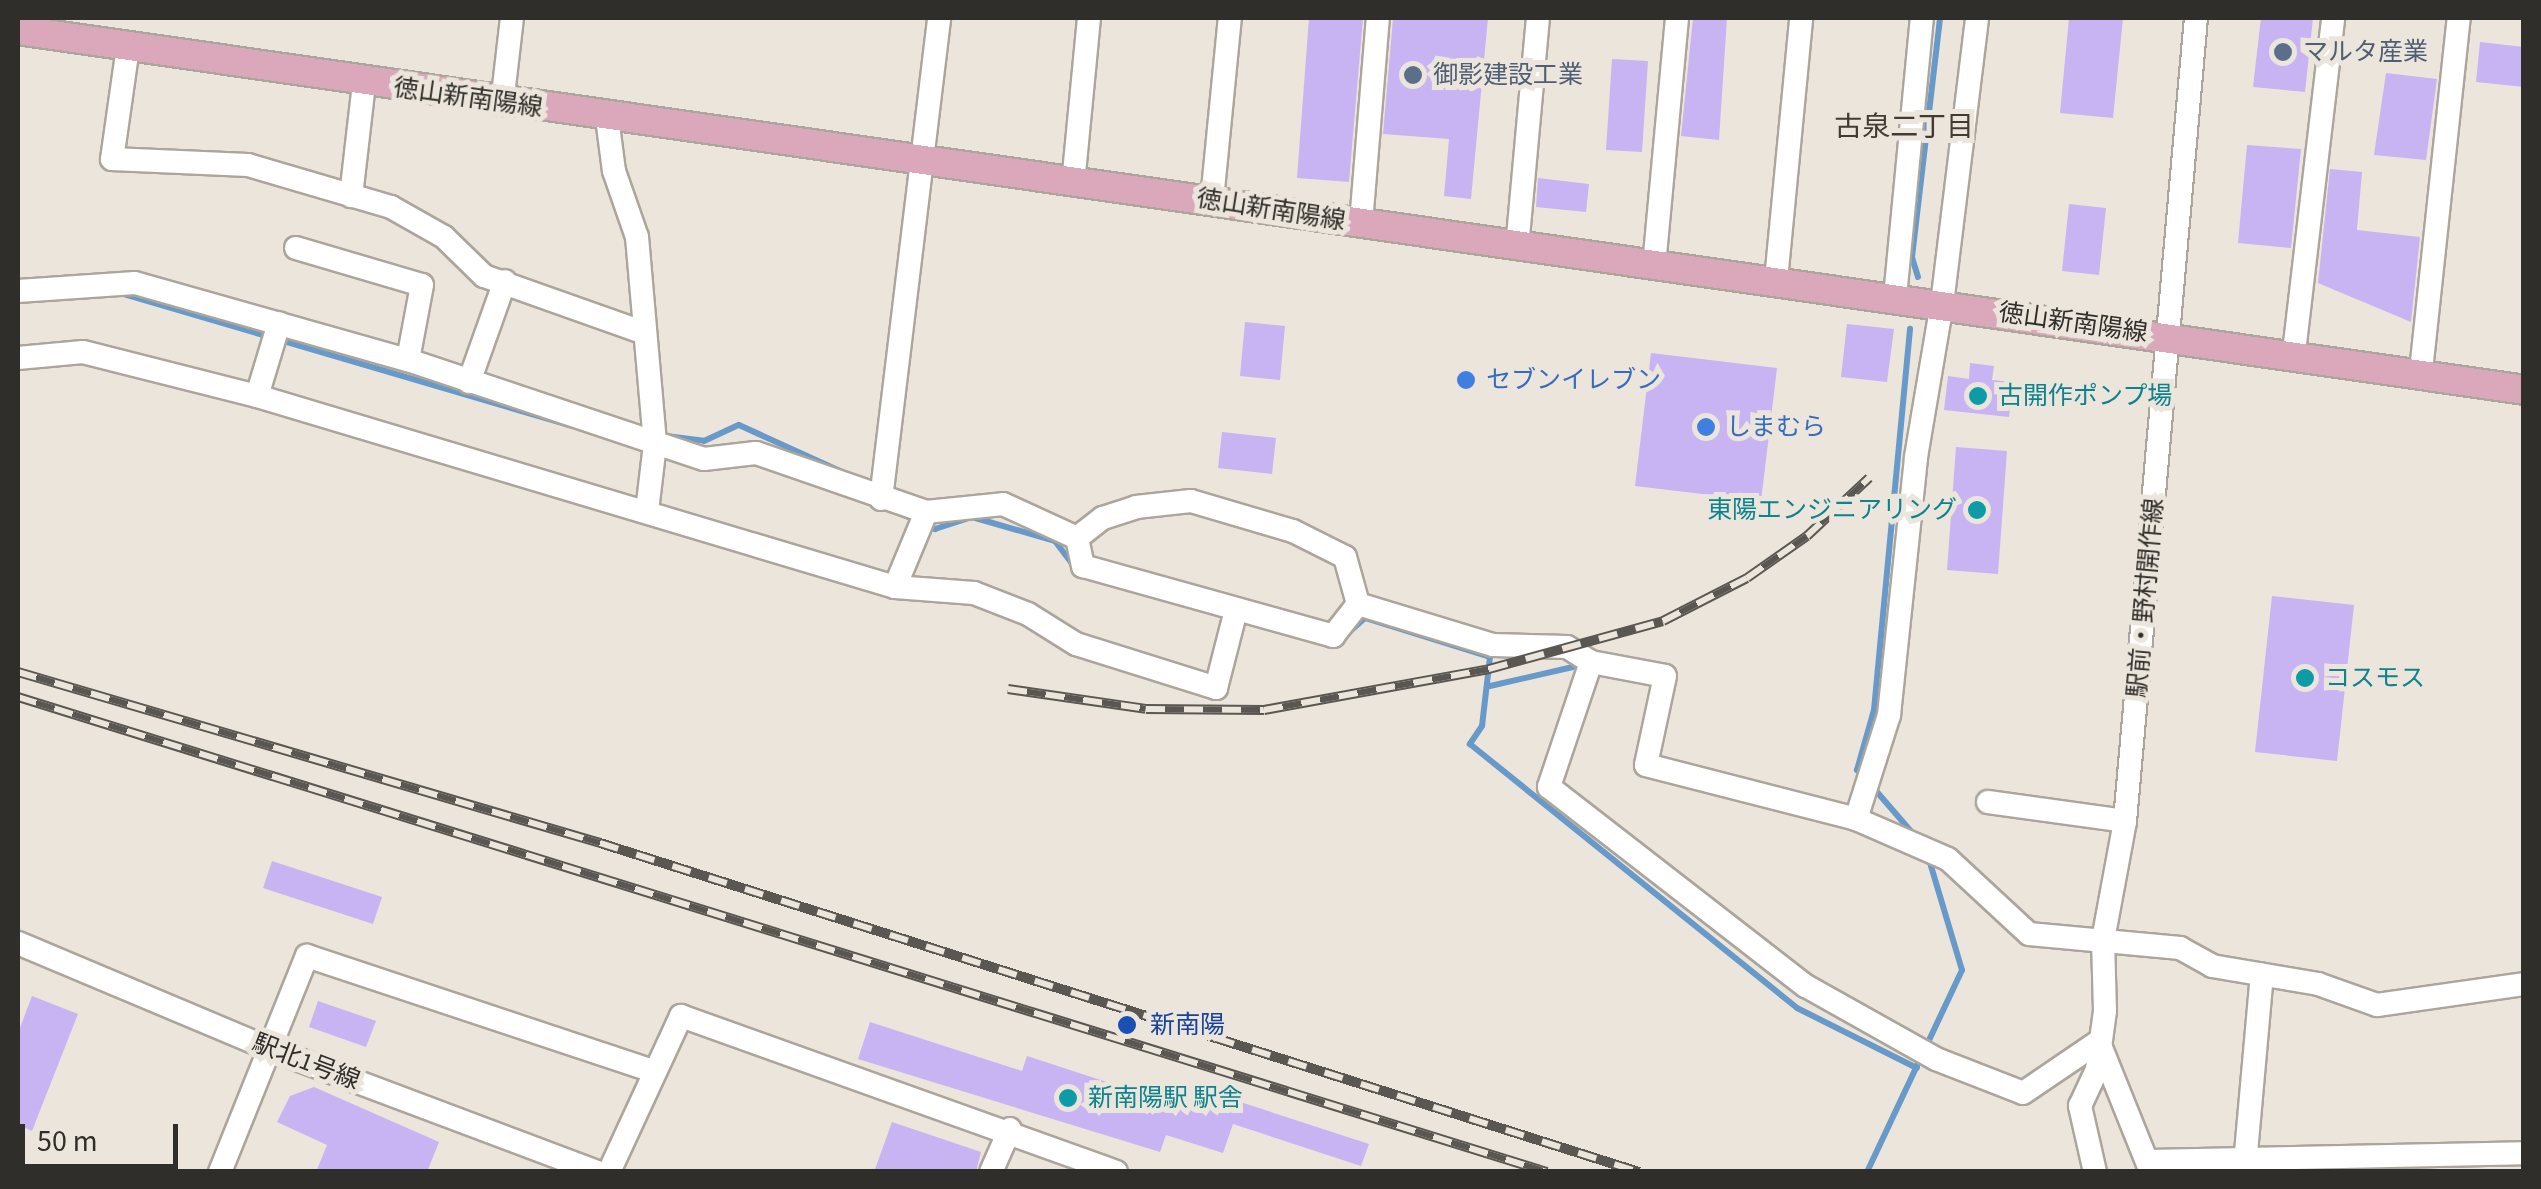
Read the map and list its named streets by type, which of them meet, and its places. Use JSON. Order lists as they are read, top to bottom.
{
  "streets": {
    "main road": ["徳山新南陽線"],
    "street": ["駅前・野村開作線", "駅北1号線"]
  },
  "crossings": [
    ["徳山新南陽線", "駅前・野村開作線"]
  ],
  "districts": ["古泉二丁目"],
  "places": [
    "マルタ産業",
    "御影建設工業",
    "セブンイレブン",
    "古開作ポンプ場",
    "しまむら",
    "東陽エンジニアリング",
    "コスモス",
    "新南陽",
    "新南陽駅 駅舎"
  ],
  "scale_bar": "50 m"
}
